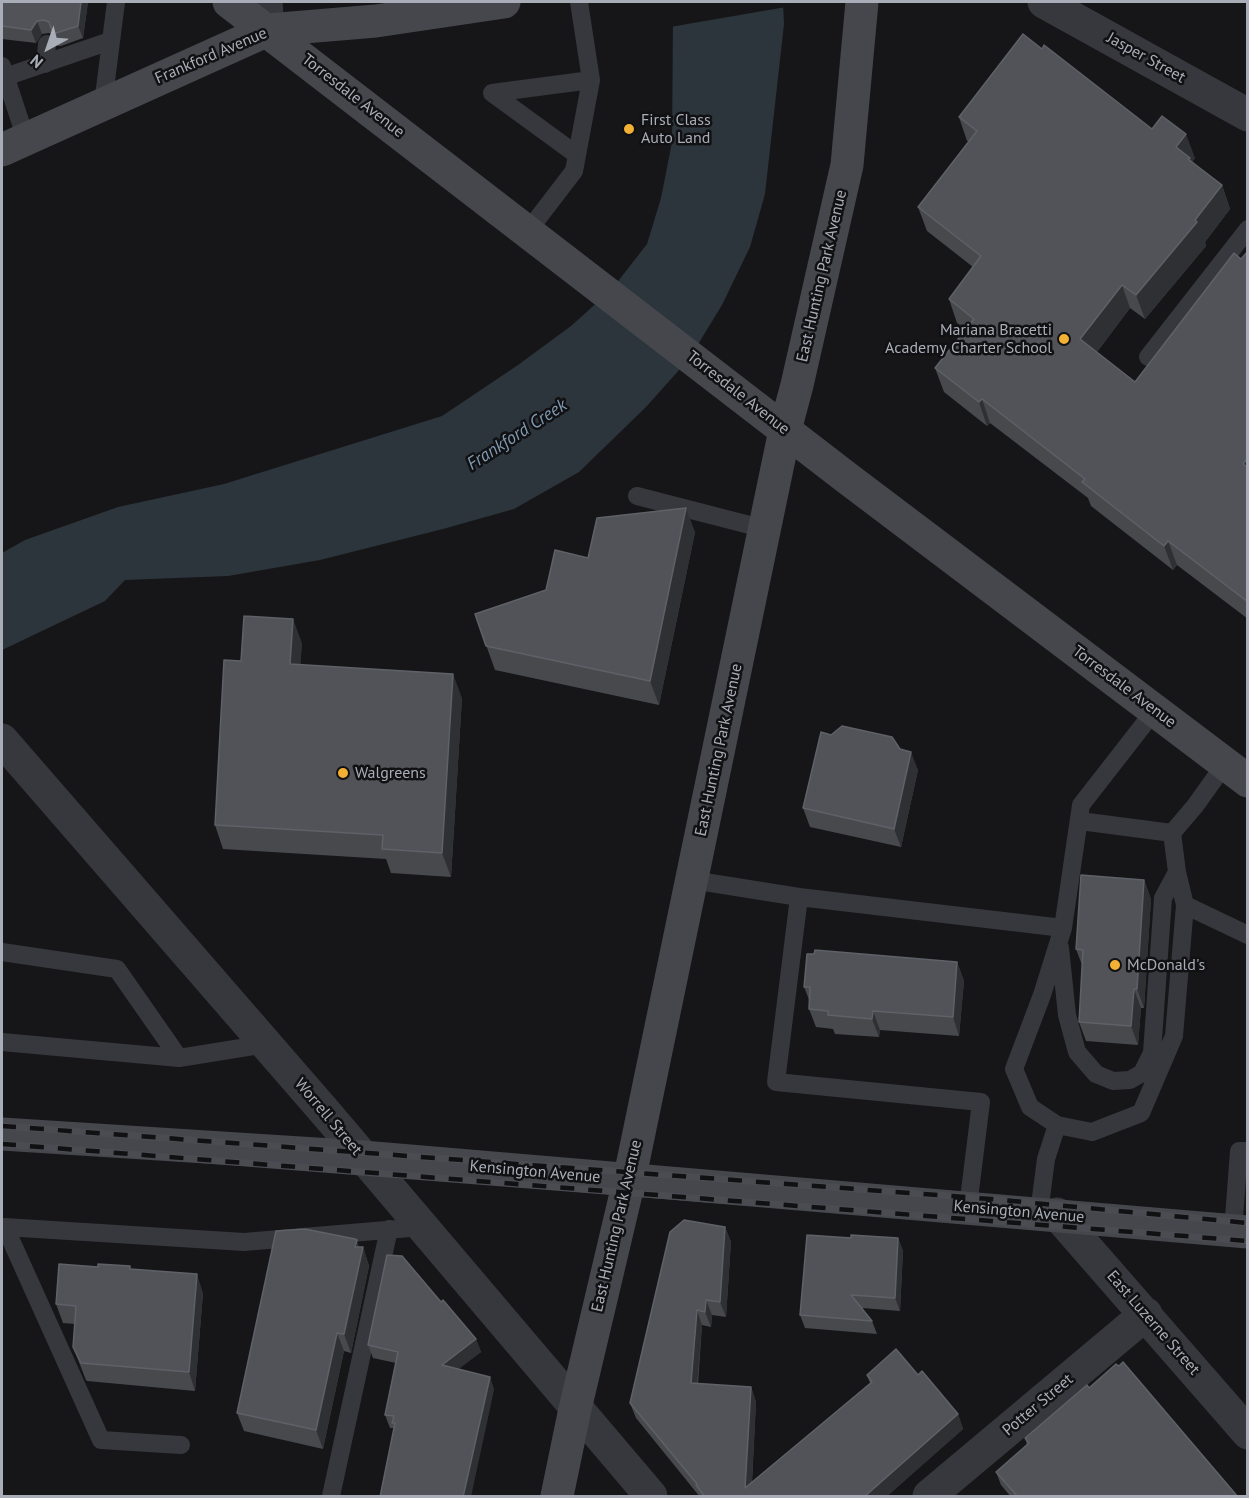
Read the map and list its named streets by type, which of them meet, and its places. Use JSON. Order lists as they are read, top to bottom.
{
  "streets": {
    "main road": [
      "Frankford Avenue",
      "Torresdale Avenue",
      "East Hunting Park Avenue",
      "Kensington Avenue"
    ],
    "street": [
      "Jasper Street",
      "Worrell Street",
      "East Luzerne Street",
      "Potter Street"
    ]
  },
  "crossings": [
    ["Frankford Avenue", "Torresdale Avenue"],
    ["Torresdale Avenue", "East Hunting Park Avenue"],
    ["East Hunting Park Avenue", "Worrell Street"],
    ["East Hunting Park Avenue", "Kensington Avenue"],
    ["Worrell Street", "Kensington Avenue"],
    ["Kensington Avenue", "East Luzerne Street"],
    ["East Luzerne Street", "Potter Street"]
  ],
  "water": ["Frankford Creek"],
  "places": [
    "First Class Auto Land",
    "Mariana Bracetti Academy Charter School",
    "Walgreens",
    "McDonald's"
  ],
  "north": "bottom left"
}
